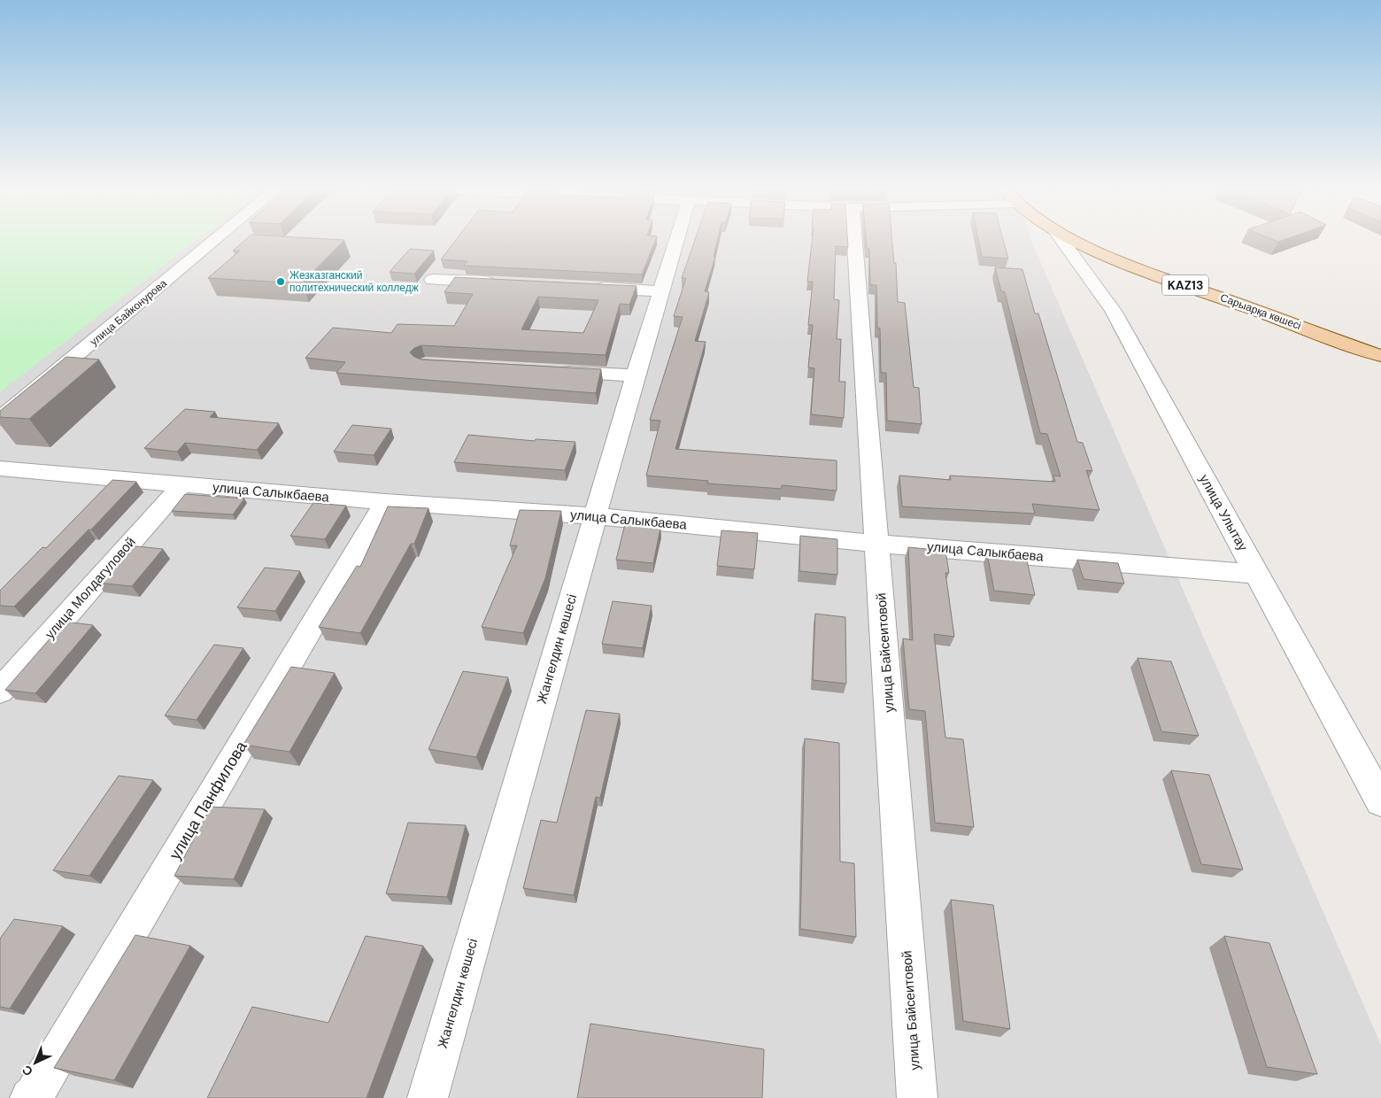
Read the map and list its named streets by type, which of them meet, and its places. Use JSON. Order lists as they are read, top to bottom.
{
  "streets": {
    "main road": ["KAZ13", "Сарыарқа көшесі"],
    "street": [
      "улица Байконурова",
      "улица Салыкбаева",
      "улица Улытау",
      "улица Молдагуловой",
      "Жангелдин көшесі",
      "улица Байсеитовой",
      "улица Панфилова"
    ]
  },
  "crossings": [
    ["улица Салыкбаева", "улица Улытау"],
    ["улица Салыкбаева", "улица Молдагуловой"],
    ["улица Салыкбаева", "Жангелдин көшесі"],
    ["улица Салыкбаева", "улица Байсеитовой"],
    ["улица Салыкбаева", "улица Панфилова"]
  ],
  "places": ["Жезказганский политехнический колледж"],
  "north": "bottom left"
}
